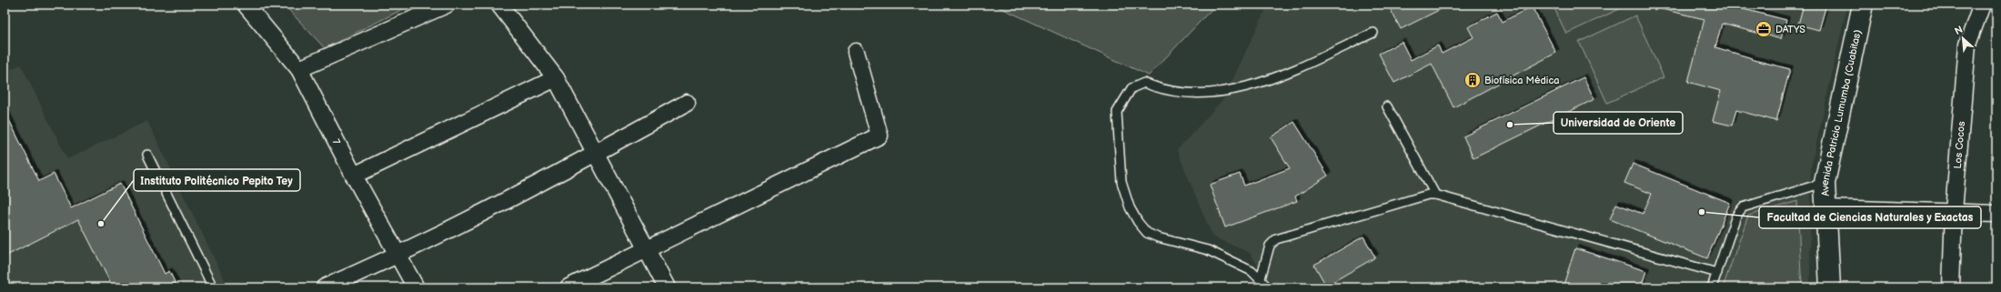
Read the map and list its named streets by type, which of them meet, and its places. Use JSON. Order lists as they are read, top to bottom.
{
  "streets": {
    "main road": ["Avenida Patricio Lumumba (Cuabitas)"],
    "street": ["7", "Los Cocos"]
  },
  "places": {
    "office": ["DATYS"],
    "building": ["Biofísica Médica"],
    "other": ["Universidad de Oriente", "Facultad de Ciencias Naturales y Exactas", "Instituto Politécnico Pepito Tey"]
  },
  "north": "top left"
}
